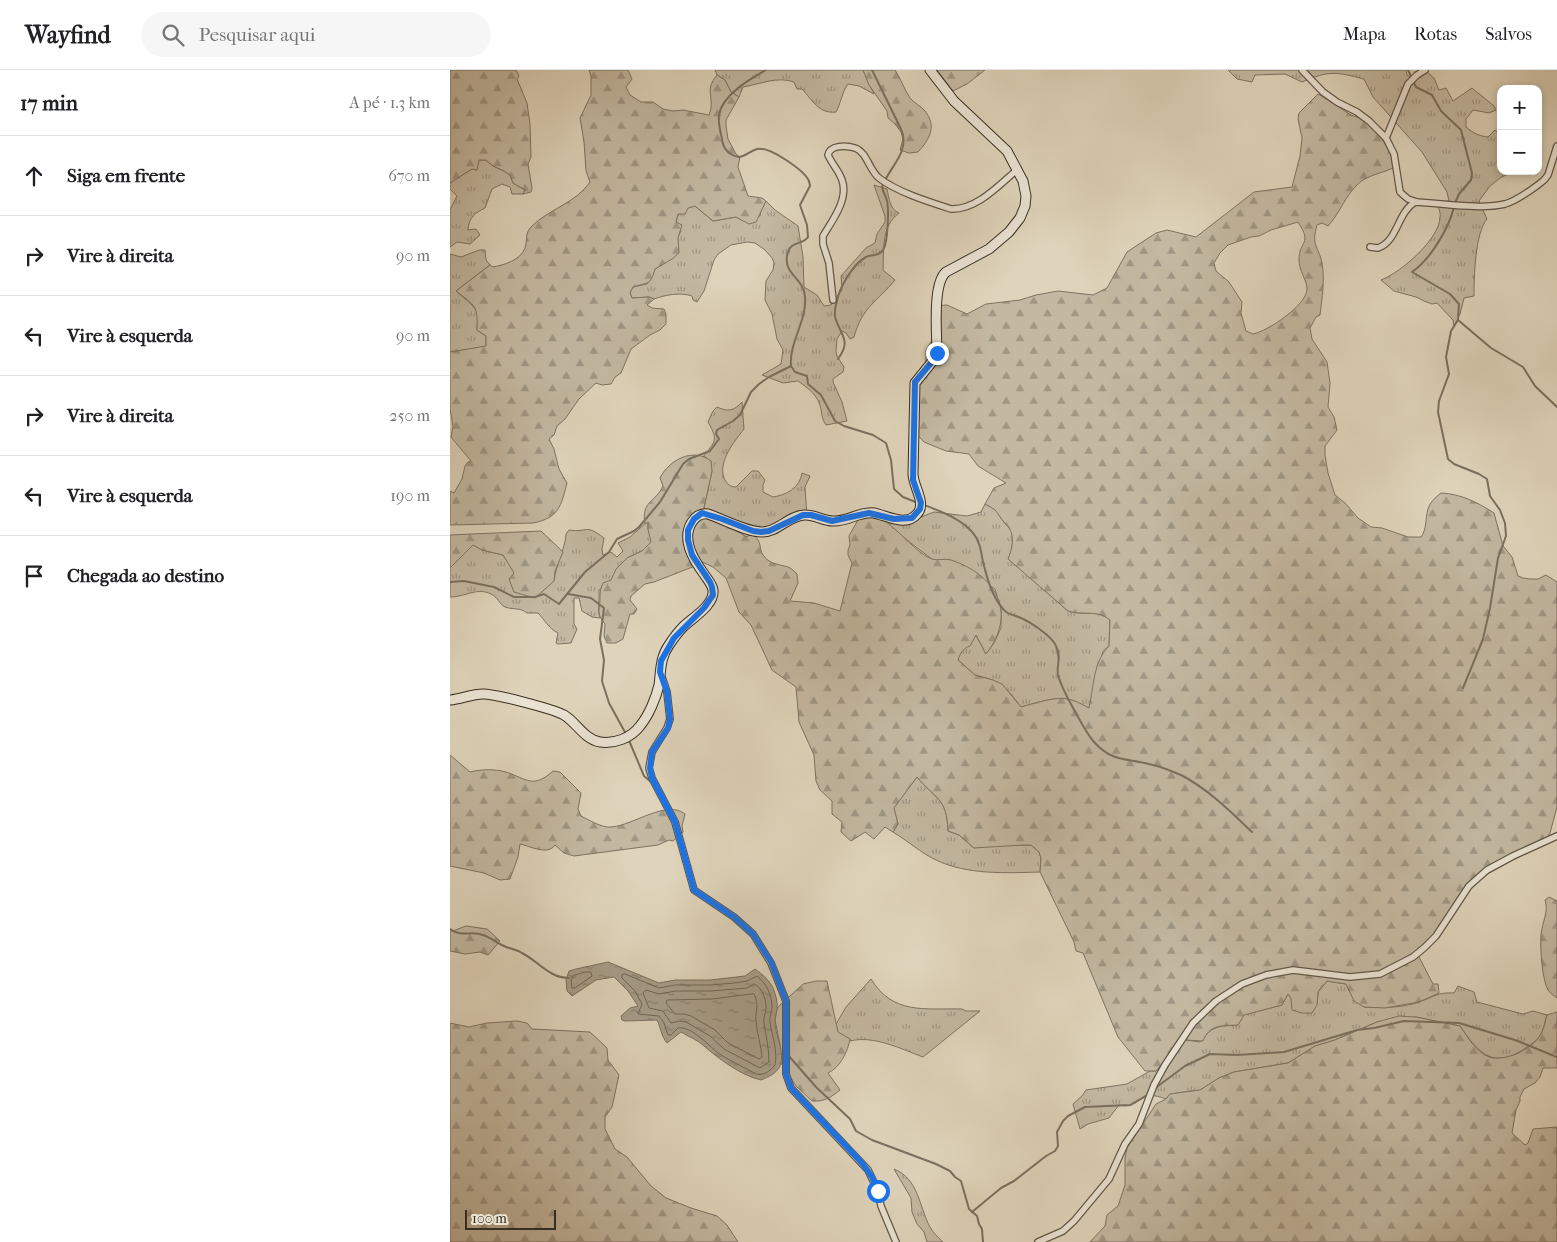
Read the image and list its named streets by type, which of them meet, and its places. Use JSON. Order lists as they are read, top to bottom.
{
  "scale_bar": "100 m",
  "page": {
    "header": "Wayfind",
    "search": "Pesquisar aqui",
    "nav": ["Mapa", "Rotas", "Salvos"],
    "heading": ["17 min", "A pé · 1.3 km"],
    "map_buttons": ["+", "−"],
    "list": [
      ["Siga em frente", "670 m"],
      ["Vire à direita", "90 m"],
      ["Vire à esquerda", "90 m"],
      ["Vire à direita", "250 m"],
      ["Vire à esquerda", "190 m"],
      "Chegada ao destino"
    ],
    "scale": "100 m"
  }
}
